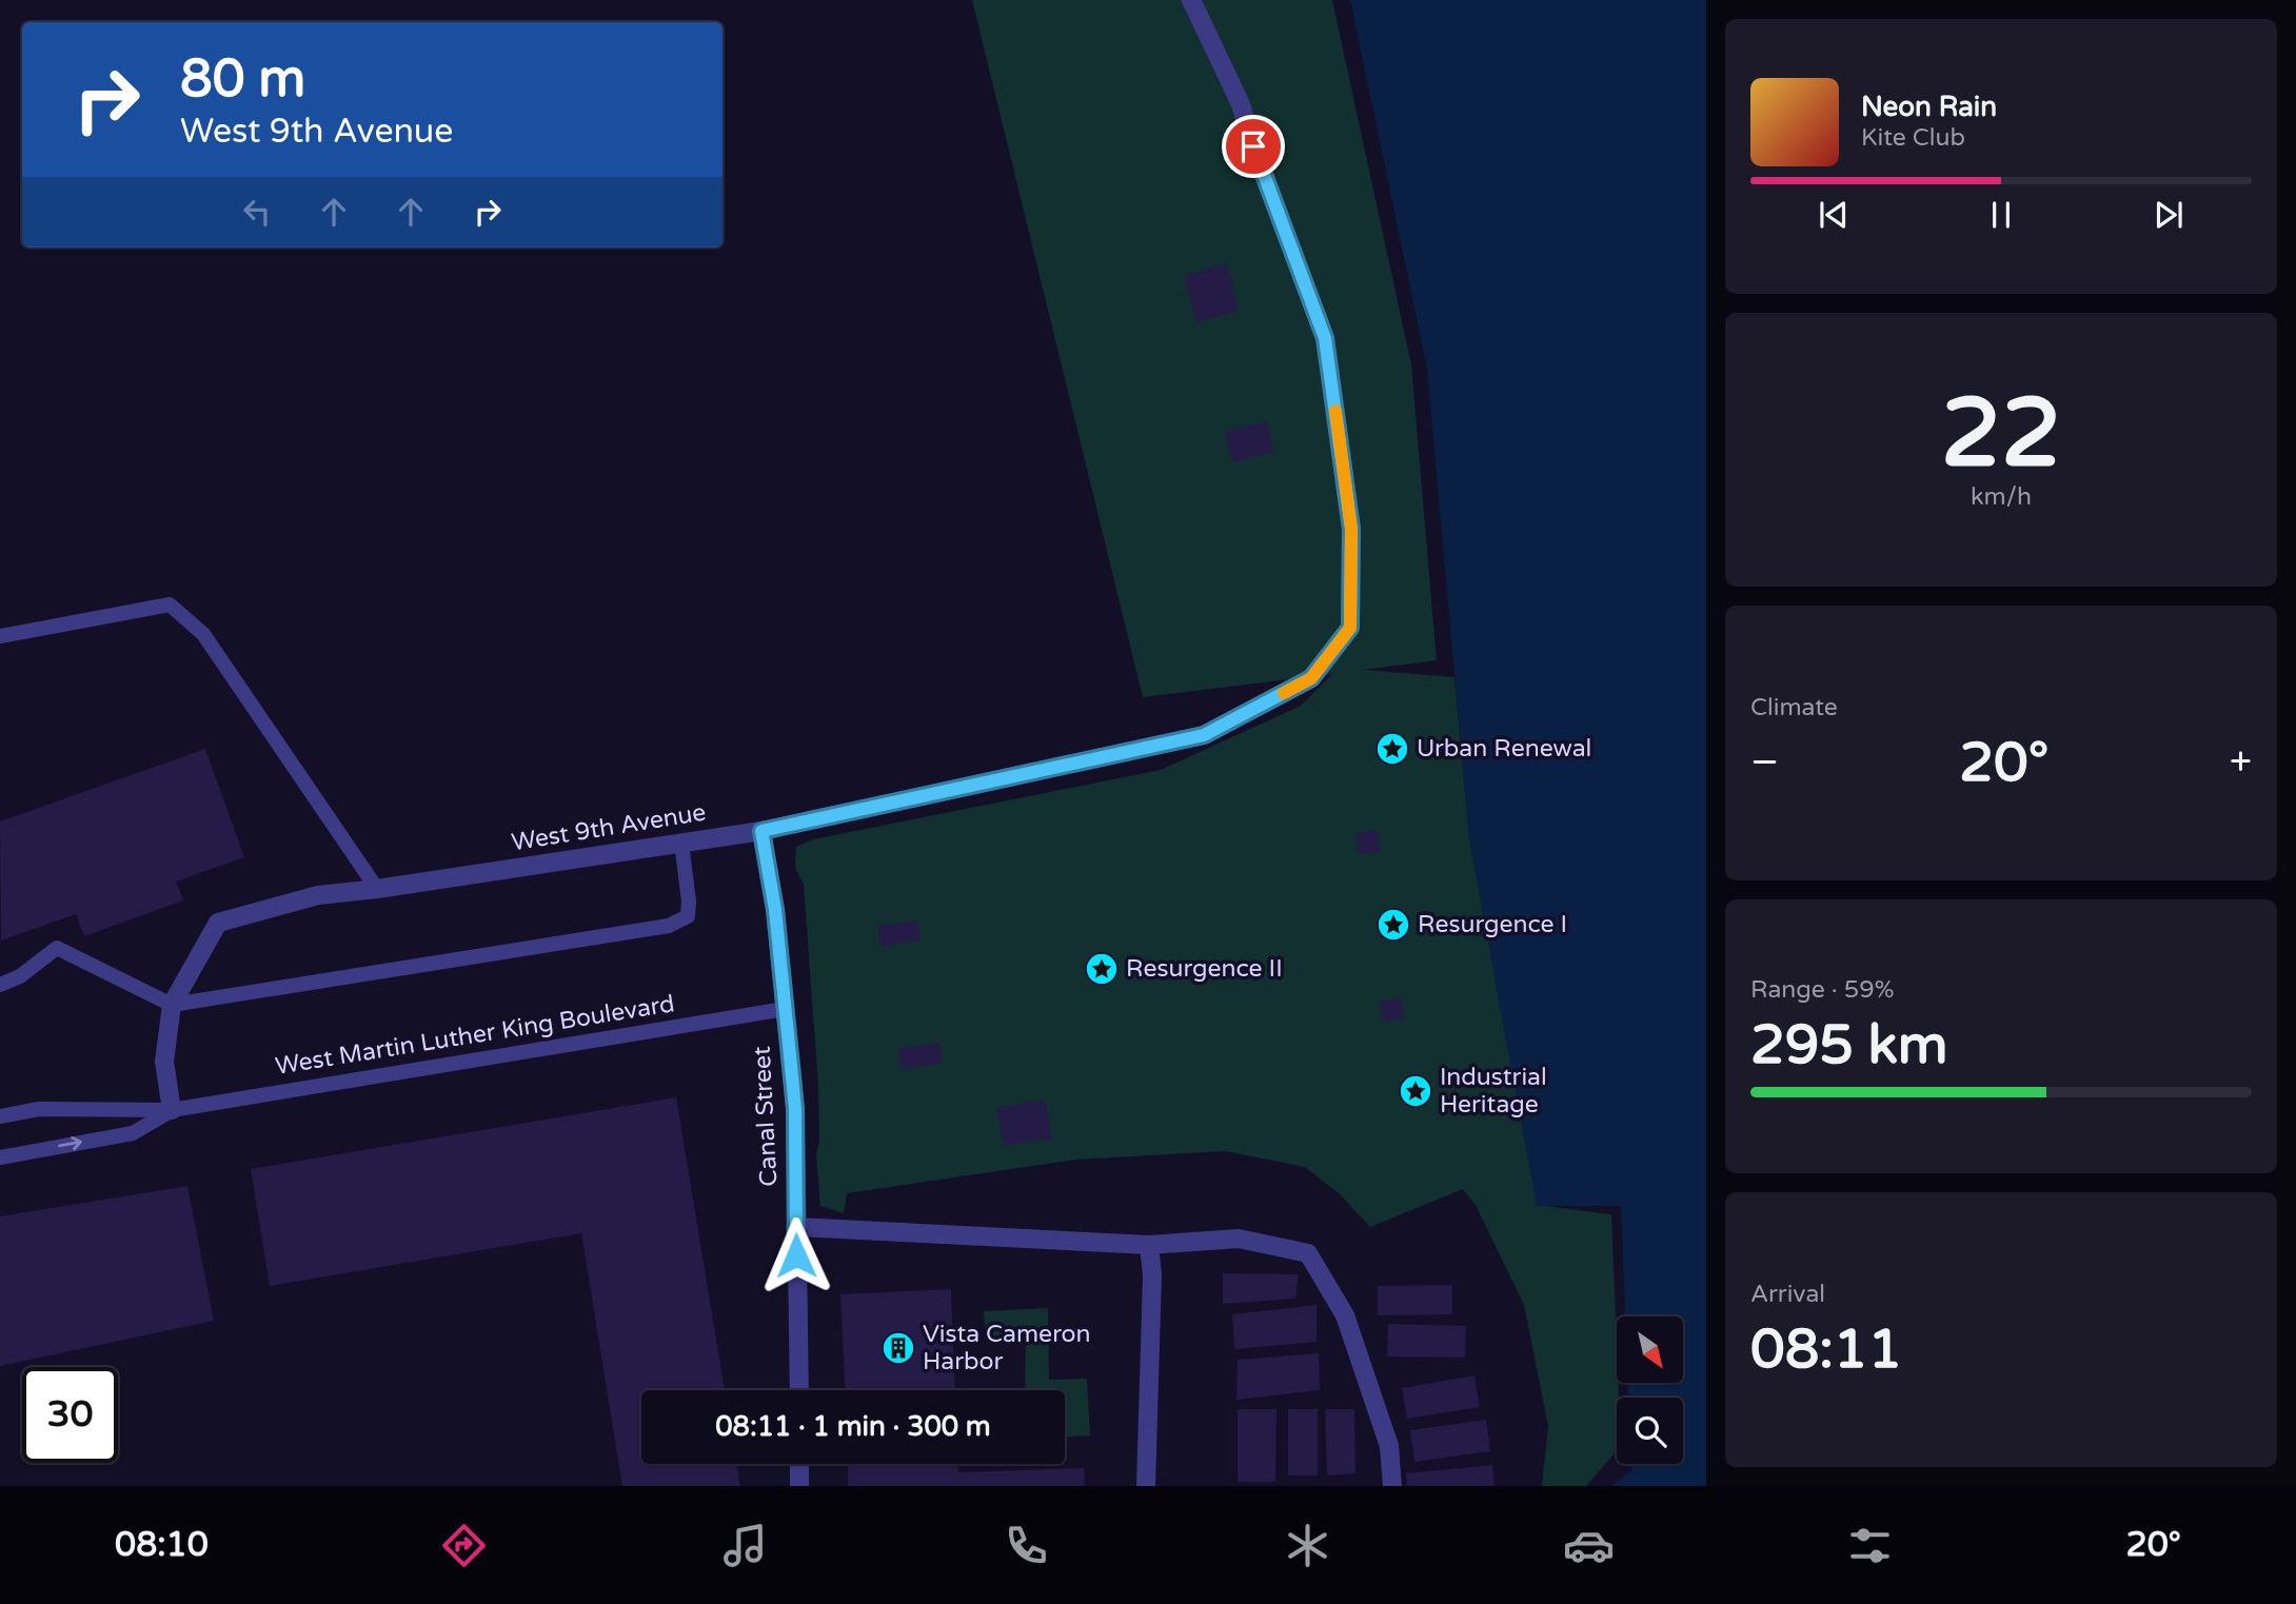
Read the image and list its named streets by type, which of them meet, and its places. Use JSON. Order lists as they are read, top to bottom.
{
  "streets": {
    "street": ["West 9th Avenue", "Canal Street"],
    "lane": ["West Martin Luther King Boulevard"]
  },
  "crossings": [
    ["West 9th Avenue", "West Martin Luther King Boulevard"],
    ["West 9th Avenue", "Canal Street"],
    ["West Martin Luther King Boulevard", "Canal Street"]
  ],
  "places": {
    "place": [
      "Urban Renewal",
      "Resurgence I",
      "Resurgence II",
      "Industrial Heritage"
    ],
    "building": ["Vista Cameron Harbor"]
  },
  "north": "bottom right",
  "page": {
    "turn": ["80 m", "West 9th Avenue"],
    "song": ["Neon Rain", "Kite Club"],
    "tile": [
      ["22", "km/h"],
      "Climate",
      ["Range · 59%", "295 km"],
      ["Arrival", "08:11"]
    ],
    "heat": ["−", "20°", "+"],
    "limit": "30",
    "trip": "08:11 · 1 min · 300 m",
    "tabs": ["08:10", "20°"]
  }
}
